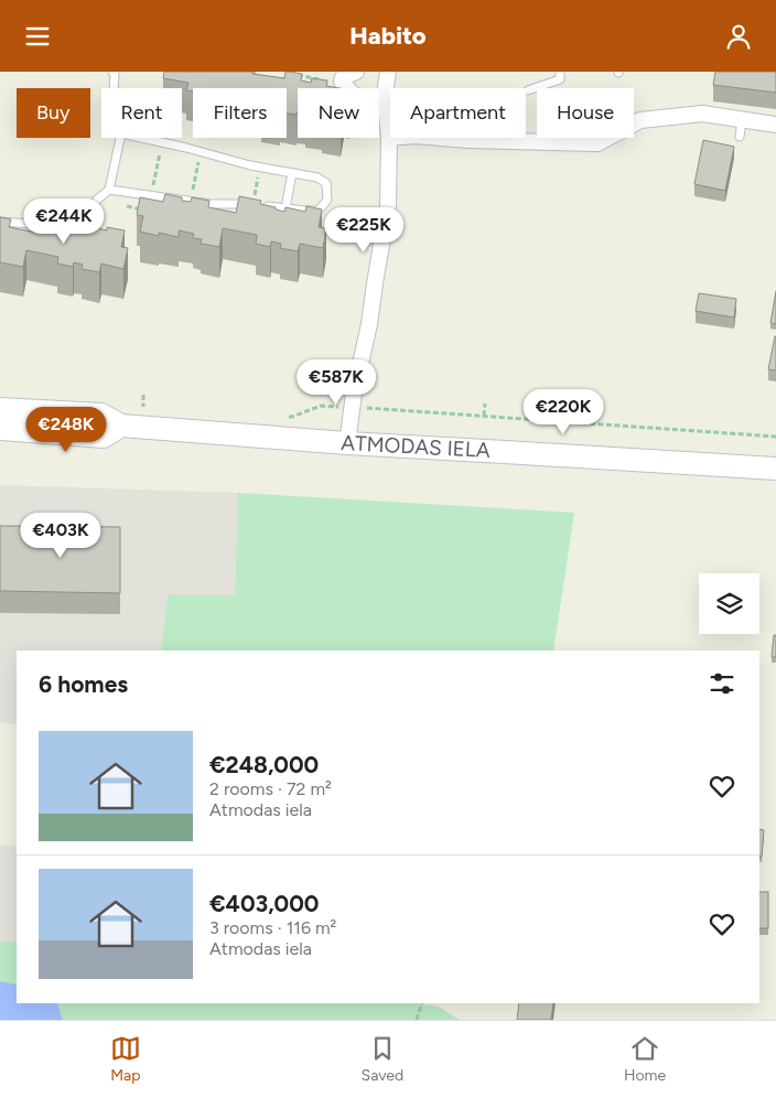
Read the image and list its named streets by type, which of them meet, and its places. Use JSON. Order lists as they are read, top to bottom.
{
  "streets": {
    "main road": ["ATMODAS IELA"]
  },
  "page": {
    "header": "Habito",
    "chip": [
      "Buy",
      "Rent",
      "Filters",
      "New",
      "Apartment",
      "House"
    ],
    "price": [
      "€244K",
      "€225K",
      "€587K",
      "€220K",
      "€248K",
      "€403K"
    ],
    "heading": "6 homes",
    "list": [
      {
        "name": "€248,000",
        "note": "2 rooms · 72 m² · Atmodas iela"
      },
      {
        "name": "€403,000",
        "note": "3 rooms · 116 m² · Atmodas iela"
      }
    ],
    "tabs": ["Map", "Saved", "Home"]
  }
}
